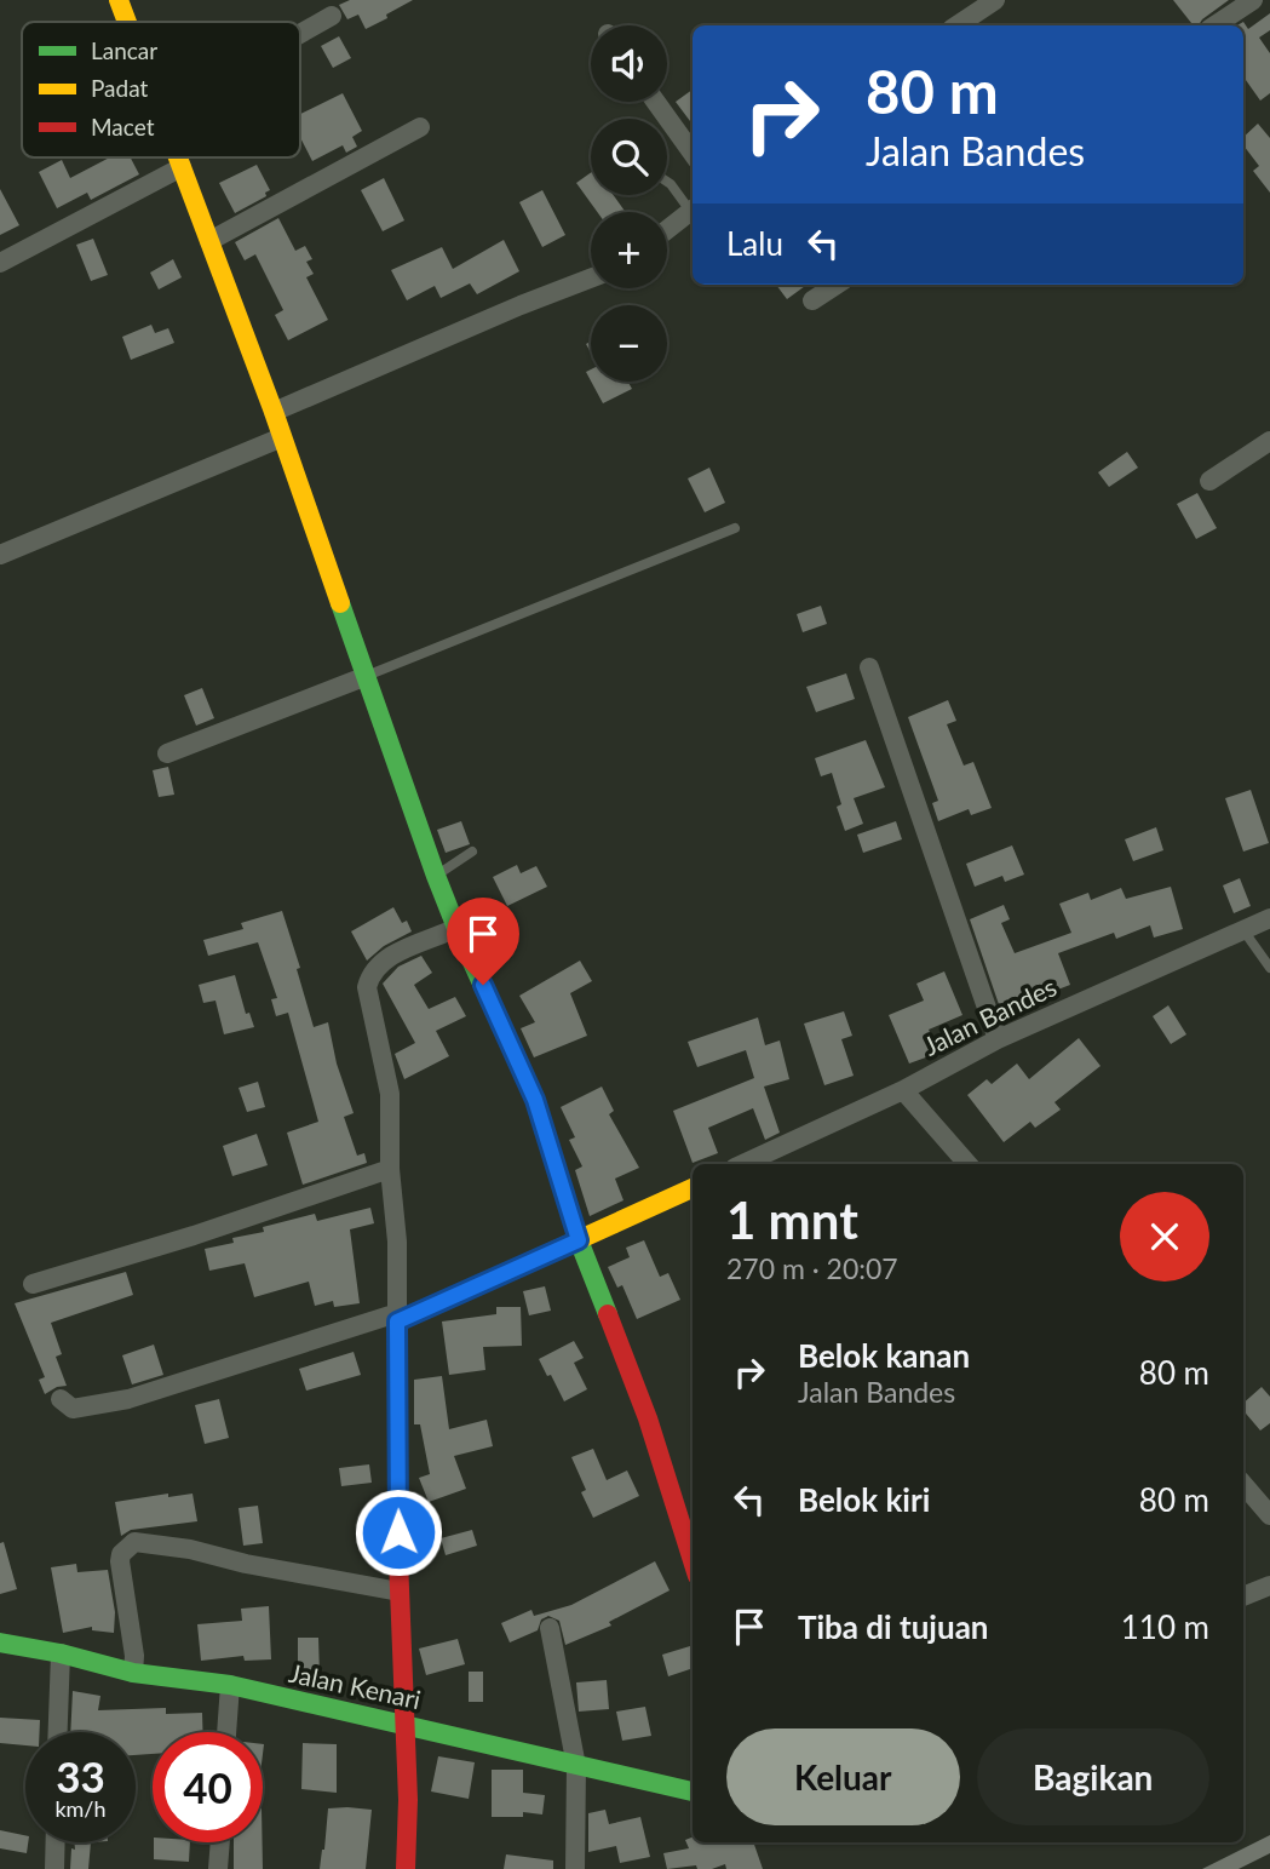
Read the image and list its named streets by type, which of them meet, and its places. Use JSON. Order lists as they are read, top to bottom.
{
  "streets": {
    "street": ["Jalan Bandes", "Jalan Kenari"]
  },
  "legend": ["Lancar", "Padat", "Macet"],
  "page": {
    "map_buttons": ["+", "−"],
    "turn": ["80 m", "Jalan Bandes"],
    "then": "Lalu",
    "heading": ["1 mnt", "270 m · 20:07"],
    "list": [
      {
        "name": "Belok kanan",
        "note": "Jalan Bandes",
        "value": "80 m"
      },
      {
        "name": "Belok kiri",
        "value": "80 m"
      },
      {
        "name": "Tiba di tujuan",
        "value": "110 m"
      }
    ],
    "buttons": ["Keluar", "Bagikan"],
    "speed": "33 km/h",
    "limit": "40"
  }
}
